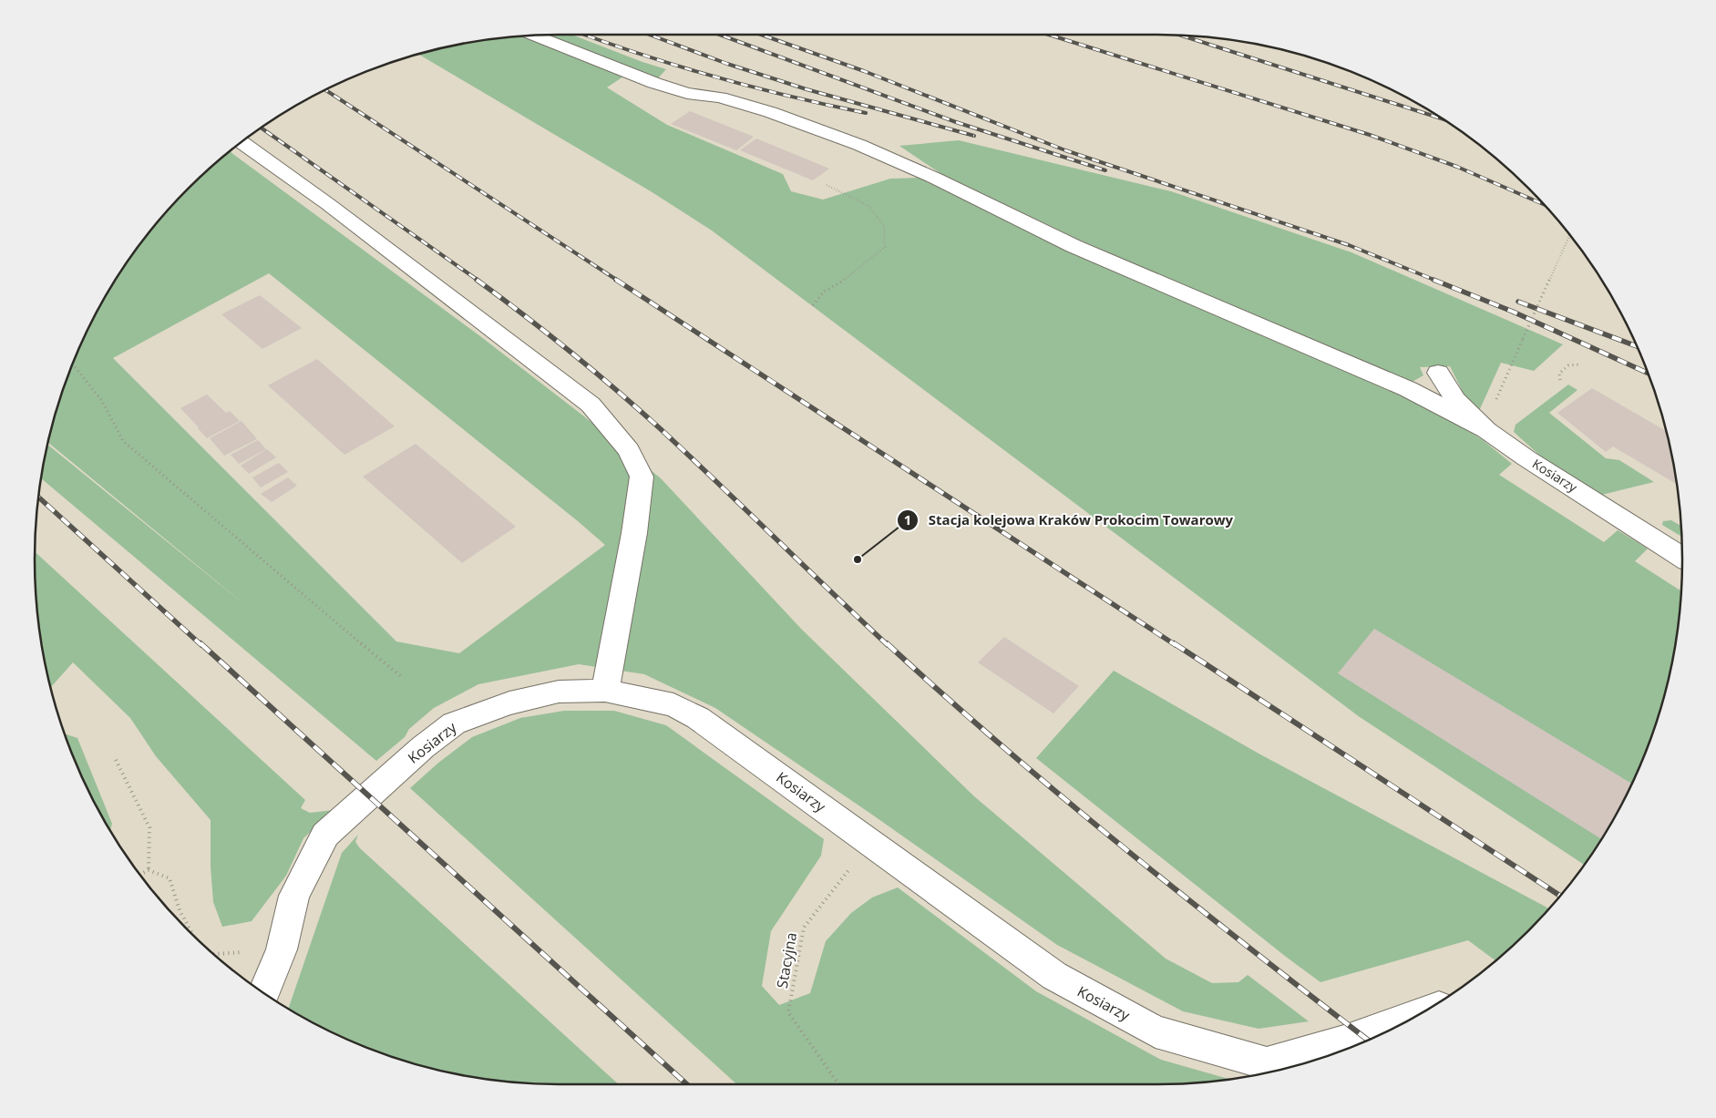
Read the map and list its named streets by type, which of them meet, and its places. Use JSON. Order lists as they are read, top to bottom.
{
  "streets": {
    "lane": ["Kosiarzy"],
    "path": ["Stacyjna"]
  },
  "crossings": [
    ["Kosiarzy", "Stacyjna"]
  ],
  "places": ["Stacja kolejowa Kraków Prokocim Towarowy"]
}
